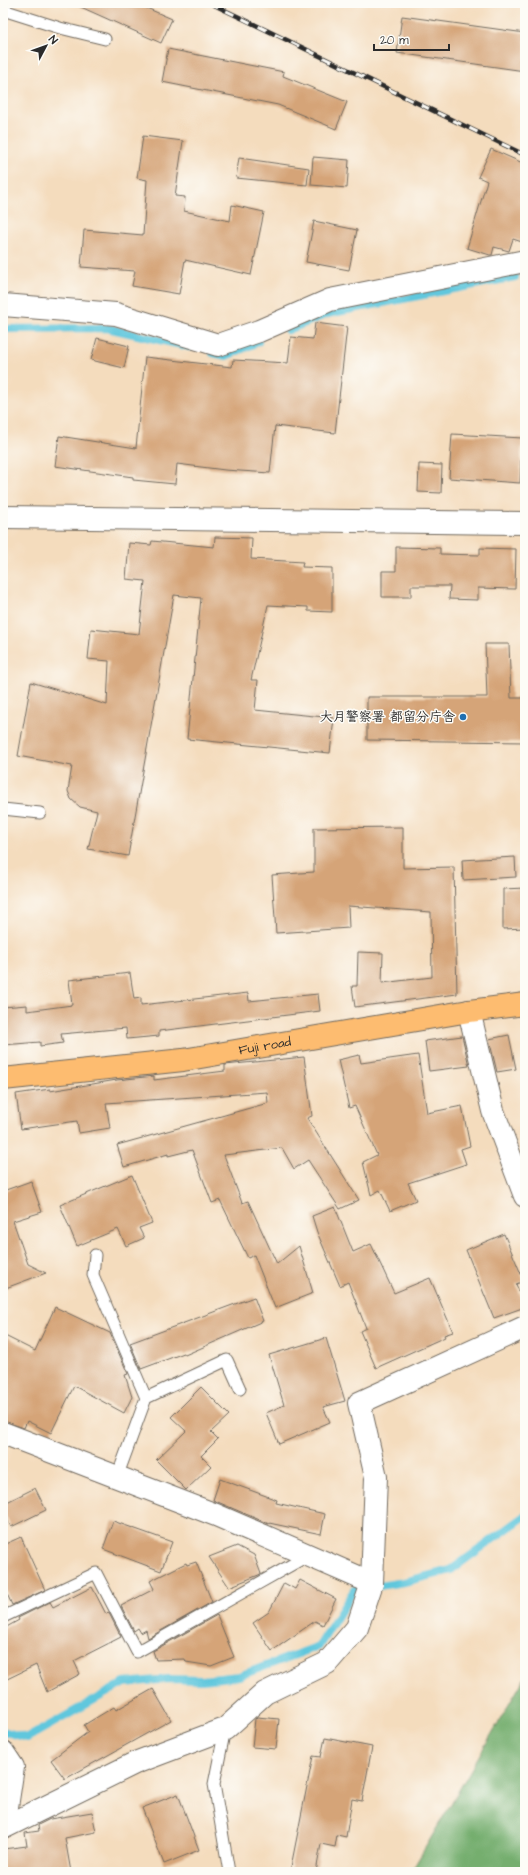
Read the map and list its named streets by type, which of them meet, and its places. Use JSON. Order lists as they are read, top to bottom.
{
  "streets": {
    "highway": ["Fuji road"]
  },
  "places": ["大月警察署 都留分庁舎"],
  "scale_bar": "20 m",
  "north": "top right"
}
